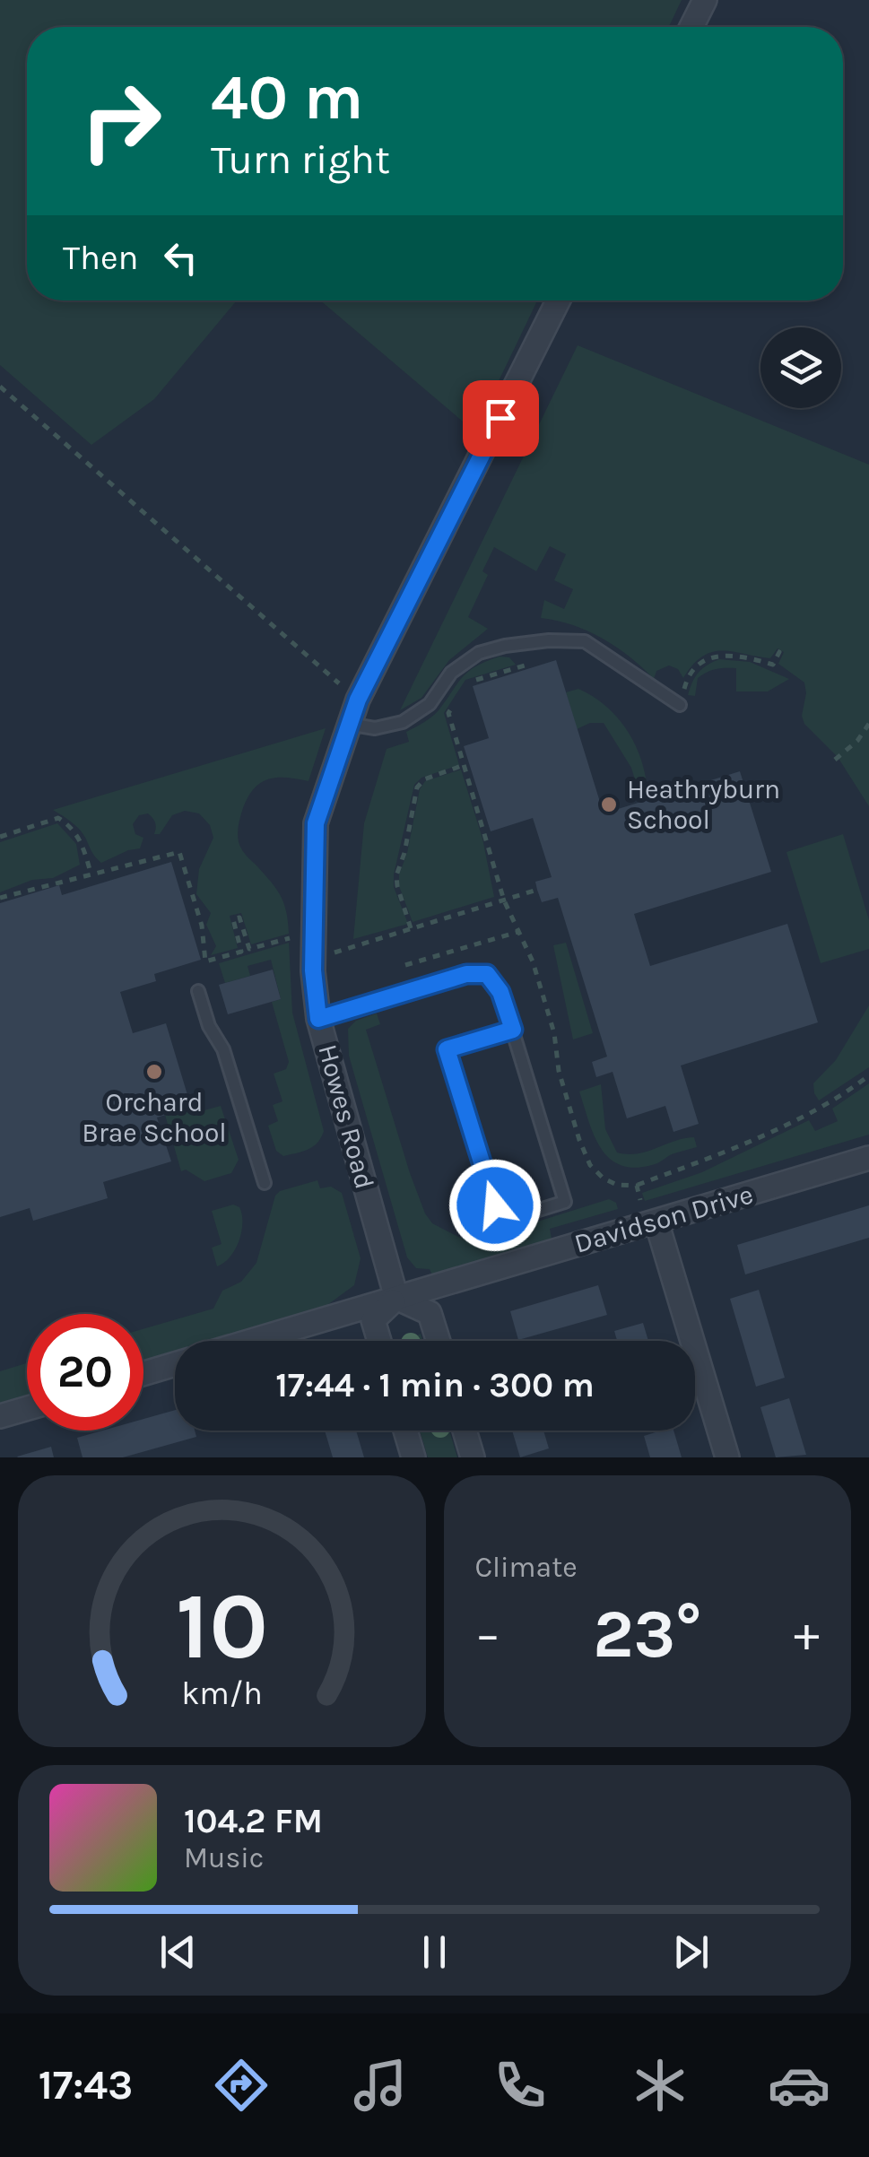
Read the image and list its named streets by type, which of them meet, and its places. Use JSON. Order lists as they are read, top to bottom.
{
  "streets": {
    "street": ["Howes Road", "Davidson Drive"]
  },
  "crossings": [
    ["Howes Road", "Davidson Drive"]
  ],
  "places": ["Heathryburn School", "Orchard Brae School"],
  "page": {
    "turn": ["40 m", "Turn right"],
    "then": "Then",
    "limit": "20",
    "trip": "17:44 · 1 min · 300 m",
    "tile": "Climate",
    "heat": ["−", "23°", "+"],
    "song": ["104.2 FM", "Music"],
    "tabs": "17:43",
    "gauge": ["10", "km/h"]
  }
}
